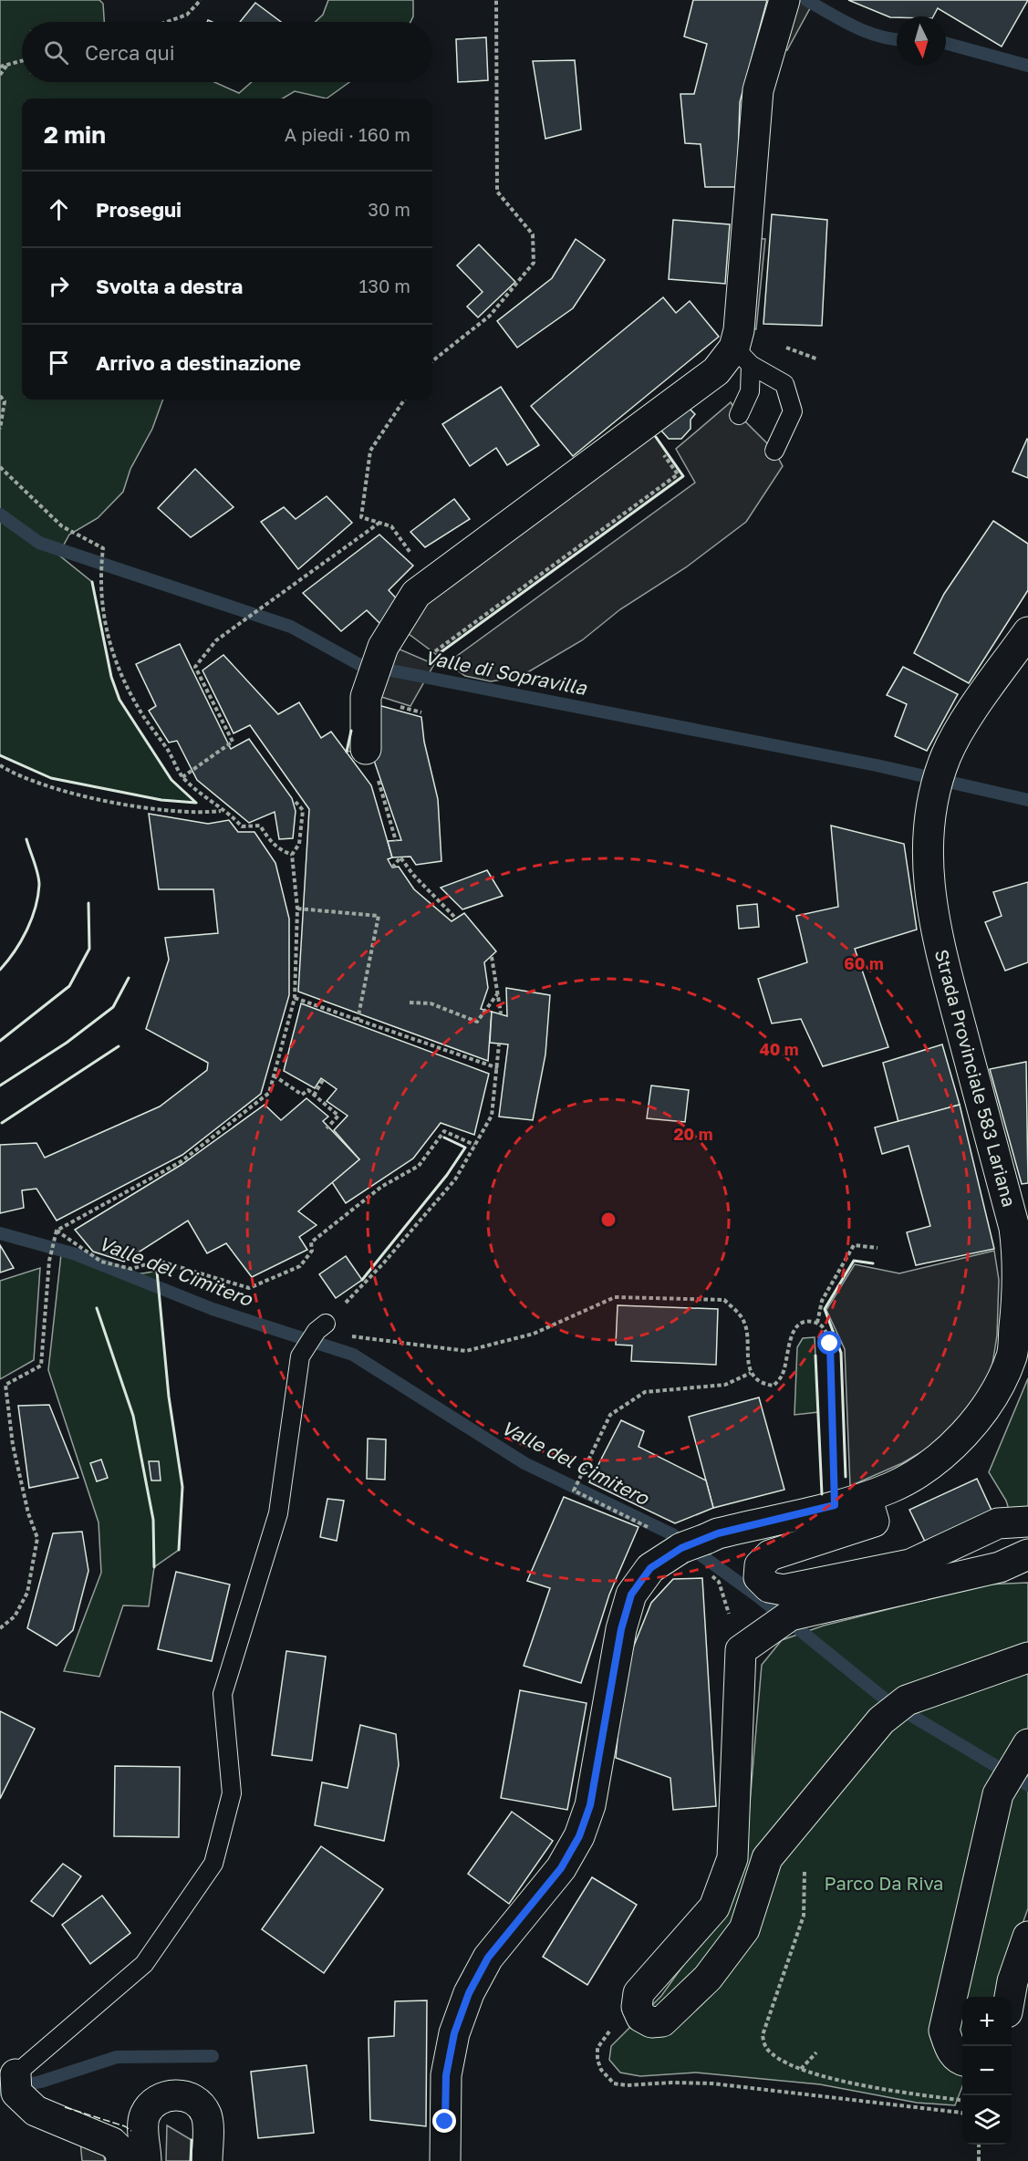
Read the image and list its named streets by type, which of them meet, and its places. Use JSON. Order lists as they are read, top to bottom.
{
  "streets": {
    "street": ["Strada Provinciale 583 Lariana"]
  },
  "water": ["Valle di Sopravilla", "Valle del Cimitero"],
  "parks": ["Parco Da Riva"],
  "north": "bottom",
  "page": {
    "search": "Cerca qui",
    "heading": ["2 min", "A piedi · 160 m"],
    "list": [
      ["Prosegui", "30 m"],
      ["Svolta a destra", "130 m"],
      "Arrivo a destinazione"
    ],
    "map_buttons": ["+", "−"]
  },
  "rings": ["60 m", "40 m", "20 m"]
}
